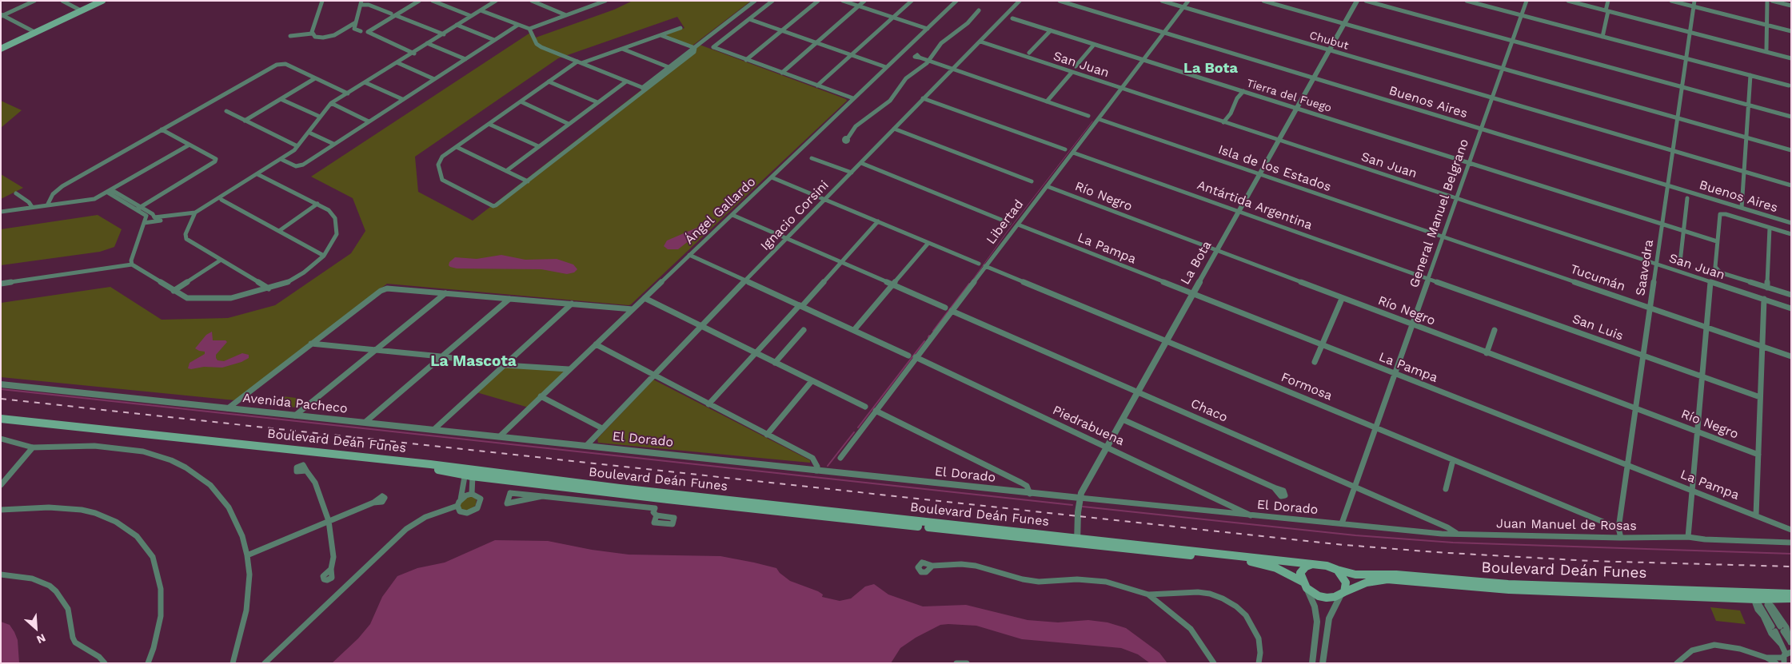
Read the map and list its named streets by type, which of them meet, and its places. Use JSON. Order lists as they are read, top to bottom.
{
  "streets": {
    "main road": ["Boulevard Deán Funes"],
    "street": [
      "Chubut",
      "San Juan",
      "Tierra del Fuego",
      "Buenos Aires",
      "Isla de los Estados",
      "Río Negro",
      "Antártida Argentina",
      "Ángel Gallardo",
      "General Manuel Belgrano",
      "Ignacio Corsini",
      "Libertad",
      "La Pampa",
      "La Bota",
      "Saavedra",
      "Tucumán",
      "San Luis",
      "Formosa",
      "Avenida Pacheco",
      "Chaco",
      "Piedrabuena",
      "El Dorado",
      "Juan Manuel de Rosas"
    ]
  },
  "crossings": [
    ["Chubut", "General Manuel Belgrano"],
    ["Chubut", "Libertad"],
    ["Chubut", "La Bota"],
    ["Chubut", "Saavedra"],
    ["San Juan", "General Manuel Belgrano"],
    ["San Juan", "Ignacio Corsini"],
    ["San Juan", "Libertad"],
    ["San Juan", "La Bota"],
    ["San Juan", "Saavedra"],
    ["Tierra del Fuego", "General Manuel Belgrano"],
    ["Tierra del Fuego", "Libertad"],
    ["Tierra del Fuego", "La Bota"],
    ["Buenos Aires", "General Manuel Belgrano"],
    ["Buenos Aires", "Libertad"],
    ["Buenos Aires", "La Bota"],
    ["Buenos Aires", "Saavedra"],
    ["Isla de los Estados", "General Manuel Belgrano"],
    ["Isla de los Estados", "Libertad"],
    ["Isla de los Estados", "La Bota"],
    ["Isla de los Estados", "Tucumán"],
    ["Río Negro", "General Manuel Belgrano"],
    ["Río Negro", "Libertad"],
    ["Río Negro", "La Bota"],
    ["Río Negro", "Saavedra"],
    ["Antártida Argentina", "General Manuel Belgrano"],
    ["Antártida Argentina", "Libertad"],
    ["Antártida Argentina", "La Bota"],
    ["Antártida Argentina", "San Luis"],
    ["Ángel Gallardo", "Avenida Pacheco"],
    ["General Manuel Belgrano", "La Pampa"],
    ["General Manuel Belgrano", "Tucumán"],
    ["General Manuel Belgrano", "San Luis"],
    ["General Manuel Belgrano", "Formosa"],
    ["General Manuel Belgrano", "Chaco"],
    ["General Manuel Belgrano", "El Dorado"],
    ["General Manuel Belgrano", "Juan Manuel de Rosas"],
    ["Ignacio Corsini", "Avenida Pacheco"],
    ["Ignacio Corsini", "El Dorado"],
    ["Libertad", "La Pampa"],
    ["Libertad", "Formosa"],
    ["Libertad", "Chaco"],
    ["Libertad", "Piedrabuena"],
    ["La Pampa", "La Bota"],
    ["La Pampa", "Saavedra"],
    ["La Bota", "Formosa"],
    ["La Bota", "Chaco"],
    ["La Bota", "Piedrabuena"],
    ["La Bota", "El Dorado"],
    ["La Bota", "Boulevard Deán Funes"],
    ["Saavedra", "Tucumán"],
    ["Saavedra", "San Luis"],
    ["Saavedra", "Formosa"],
    ["Saavedra", "Juan Manuel de Rosas"],
    ["Avenida Pacheco", "El Dorado"],
    ["Chaco", "Juan Manuel de Rosas"],
    ["Piedrabuena", "El Dorado"],
    ["El Dorado", "Juan Manuel de Rosas"]
  ],
  "districts": ["La Bota", "La Mascota"],
  "north": "bottom right"
}
